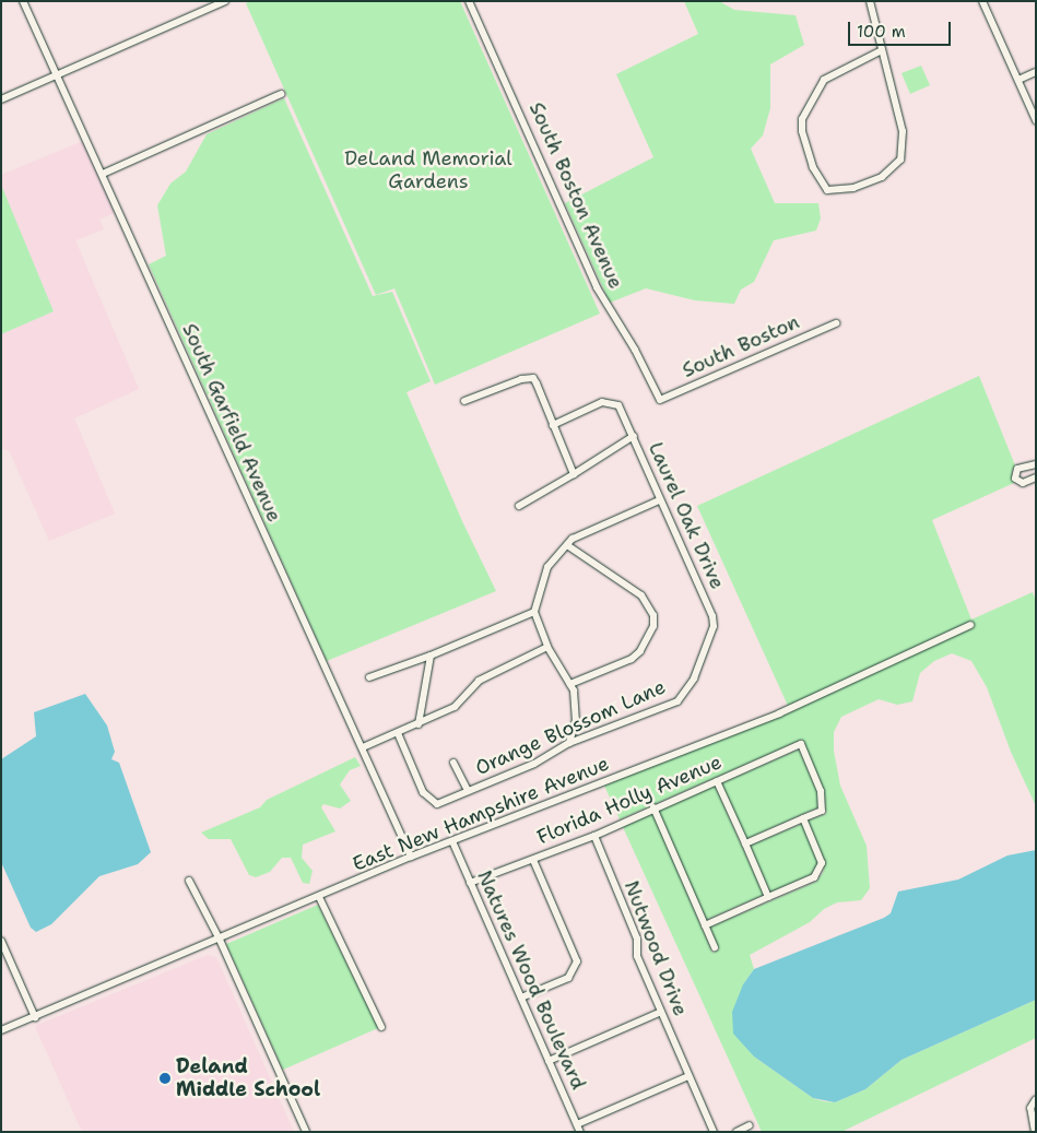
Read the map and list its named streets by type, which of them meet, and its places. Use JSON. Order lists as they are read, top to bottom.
{
  "streets": {
    "street": [
      "South Boston Avenue",
      "South Boston",
      "South Garfield Avenue",
      "Laurel Oak Drive",
      "Orange Blossom Lane",
      "Florida Holly Avenue",
      "East New Hampshire Avenue",
      "Nutwood Drive",
      "Natures Wood Boulevard"
    ]
  },
  "crossings": [
    ["South Boston Avenue", "South Boston"],
    ["South Garfield Avenue", "East New Hampshire Avenue"],
    ["Laurel Oak Drive", "Orange Blossom Lane"],
    ["Florida Holly Avenue", "Nutwood Drive"],
    ["Florida Holly Avenue", "Natures Wood Boulevard"],
    ["East New Hampshire Avenue", "Natures Wood Boulevard"]
  ],
  "parks": ["DeLand Memorial Gardens"],
  "places": ["Deland Middle School"],
  "scale_bar": "100 m"
}
